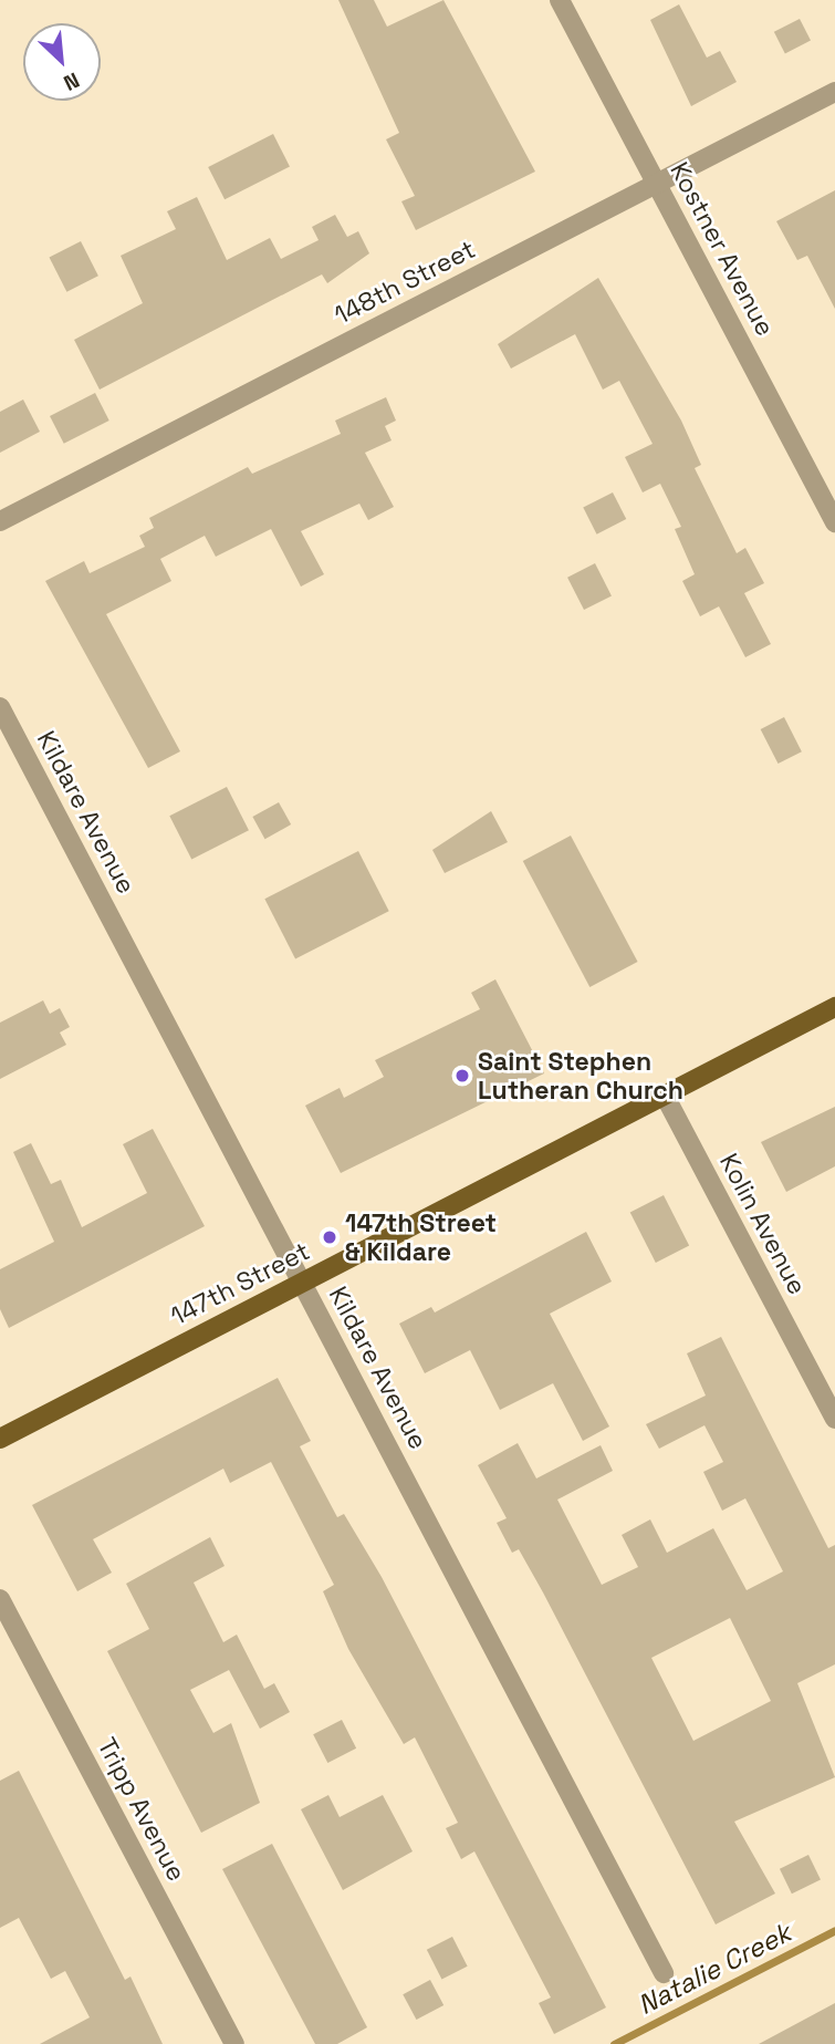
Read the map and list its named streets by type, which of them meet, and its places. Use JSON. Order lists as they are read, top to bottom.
{
  "streets": {
    "main road": ["147th Street"],
    "street": [
      "Kostner Avenue",
      "148th Street",
      "Kildare Avenue",
      "Kolin Avenue",
      "Tripp Avenue"
    ]
  },
  "crossings": [
    ["Kostner Avenue", "148th Street"],
    ["Kildare Avenue", "147th Street"],
    ["Kolin Avenue", "147th Street"]
  ],
  "water": ["Natalie Creek"],
  "places": ["Saint Stephen Lutheran Church", "147th Street & Kildare"],
  "north": "bottom right"
}
